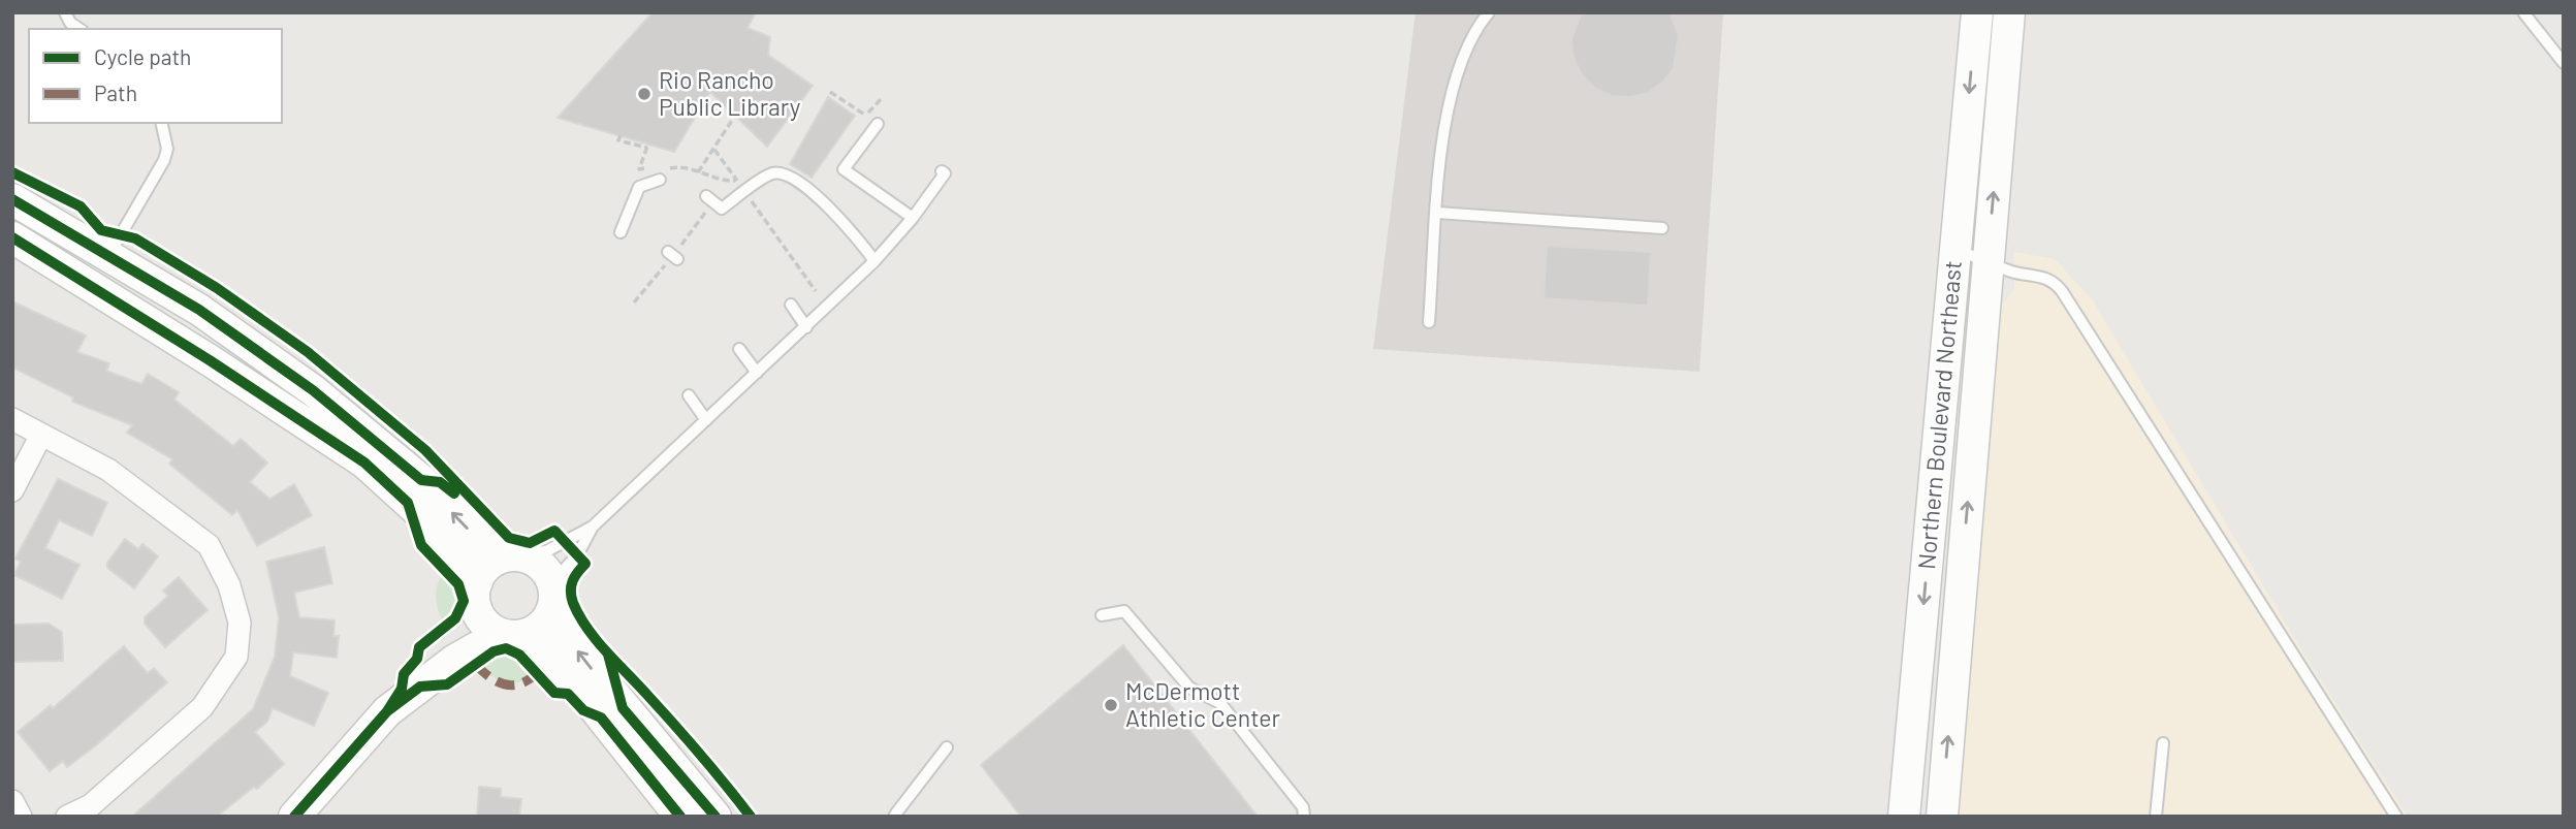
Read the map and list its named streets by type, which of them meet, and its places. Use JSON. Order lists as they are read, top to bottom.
{
  "streets": {
    "street": ["Northern Boulevard Northeast"]
  },
  "places": ["Rio Rancho Public Library", "McDermott Athletic Center"],
  "legend": ["Cycle path", "Path"]
}
